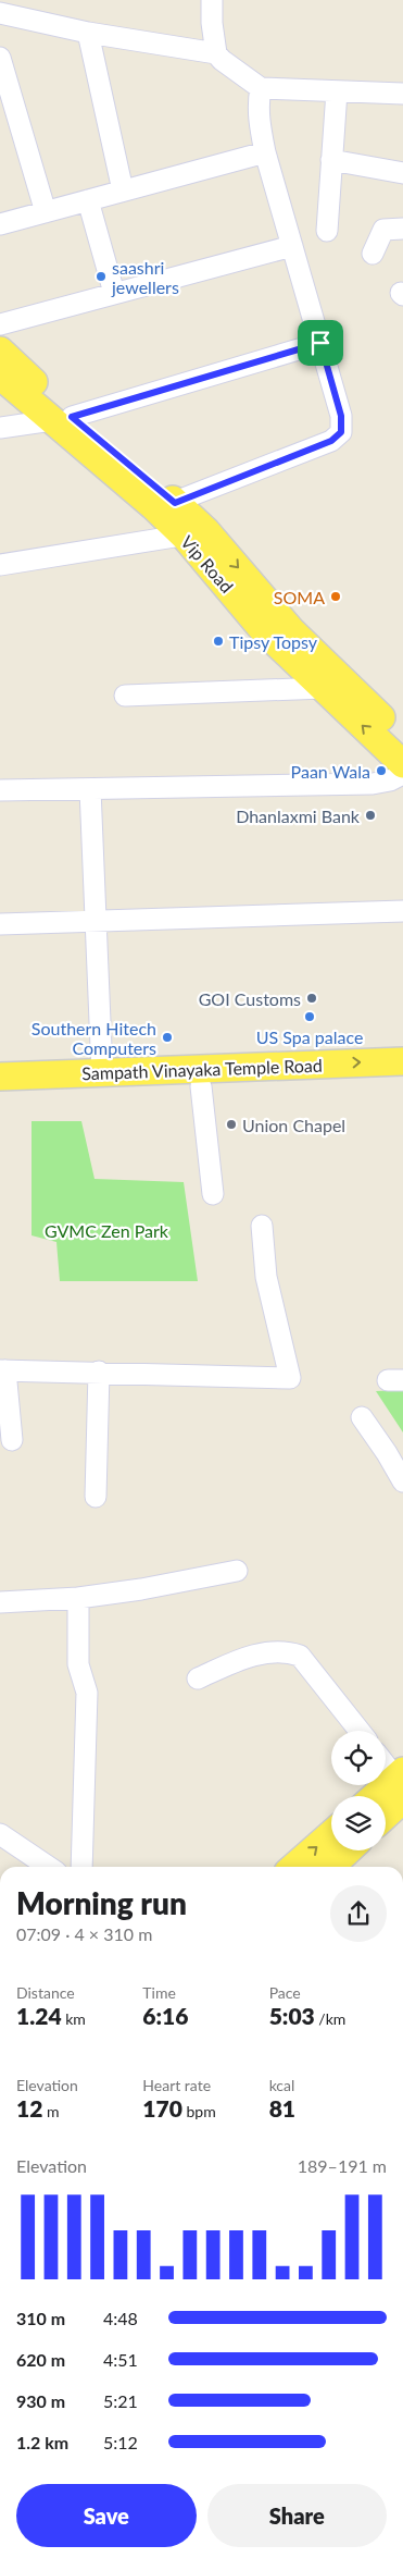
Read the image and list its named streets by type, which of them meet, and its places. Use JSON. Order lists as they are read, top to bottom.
{
  "streets": {
    "main road": ["Vip Road", "Sampath Vinayaka Temple Road"]
  },
  "parks": ["GVMC Zen Park"],
  "places": [
    "saashri jewellers",
    "SOMA",
    "Tipsy Topsy",
    "Paan Wala",
    "Dhanlaxmi Bank",
    "GOI Customs",
    "US Spa palace",
    "Southern Hitech Computers",
    "Union Chapel"
  ],
  "page": {
    "heading": ["Morning run", "07:09 · 4 × 310 m"],
    "stats": [
      ["Distance", "1.24 km"],
      ["Time", "6:16"],
      ["Pace", "5:03 /km"],
      ["Elevation", "12 m"],
      ["Heart rate", "170 bpm"],
      ["kcal", "81"]
    ],
    "chart": ["Elevation", "189–191 m"],
    "list": [
      {
        "name": "310 m",
        "note": "4:48"
      },
      {
        "name": "620 m",
        "note": "4:51"
      },
      {
        "name": "930 m",
        "note": "5:21"
      },
      {
        "name": "1.2 km",
        "note": "5:12"
      }
    ],
    "buttons": ["Save", "Share"]
  }
}
